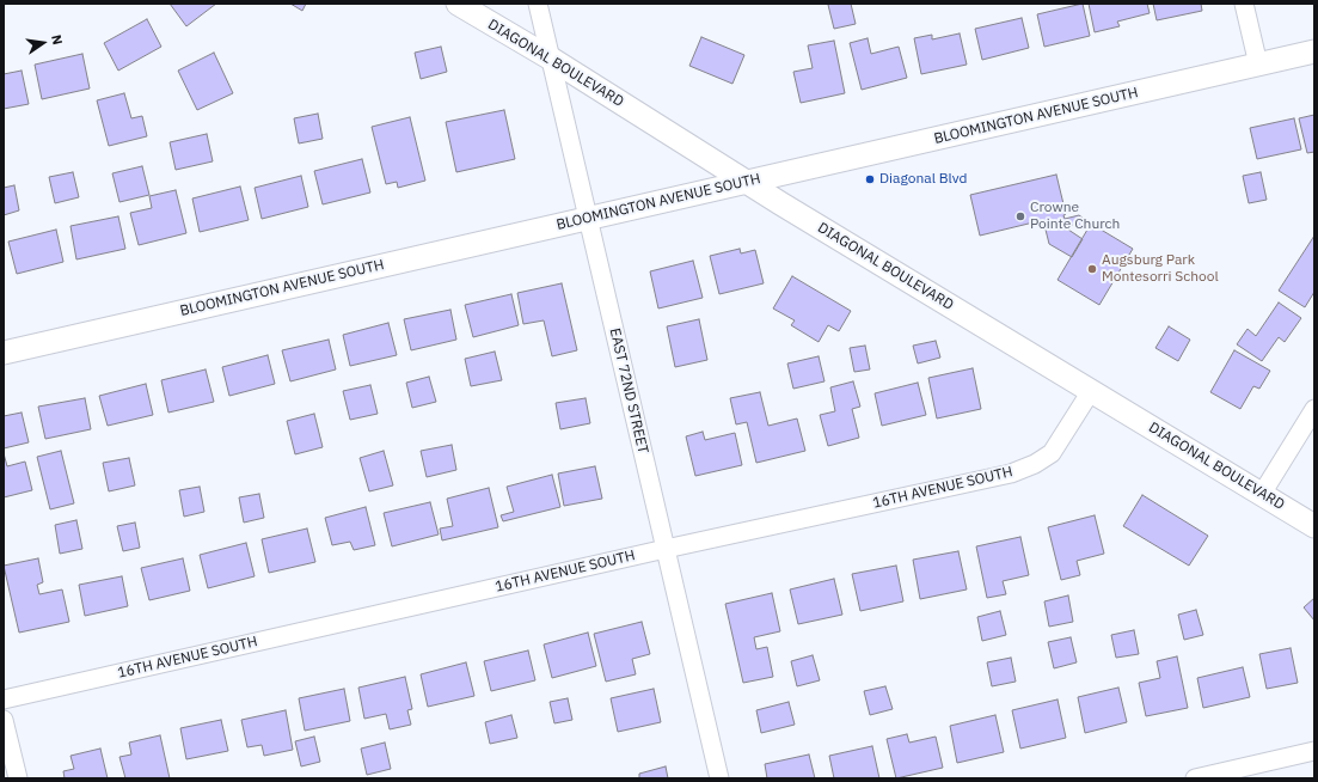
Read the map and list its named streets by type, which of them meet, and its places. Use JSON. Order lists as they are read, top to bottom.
{
  "streets": {
    "street": [
      "DIAGONAL BOULEVARD",
      "BLOOMINGTON AVENUE SOUTH",
      "EAST 72ND STREET",
      "16TH AVENUE SOUTH"
    ]
  },
  "crossings": [
    ["DIAGONAL BOULEVARD", "BLOOMINGTON AVENUE SOUTH"],
    ["DIAGONAL BOULEVARD", "EAST 72ND STREET"],
    ["DIAGONAL BOULEVARD", "16TH AVENUE SOUTH"],
    ["BLOOMINGTON AVENUE SOUTH", "EAST 72ND STREET"],
    ["EAST 72ND STREET", "16TH AVENUE SOUTH"]
  ],
  "places": ["Diagonal Blvd", "Crowne Pointe Church", "Augsburg Park Montesorri School"],
  "north": "right"
}
